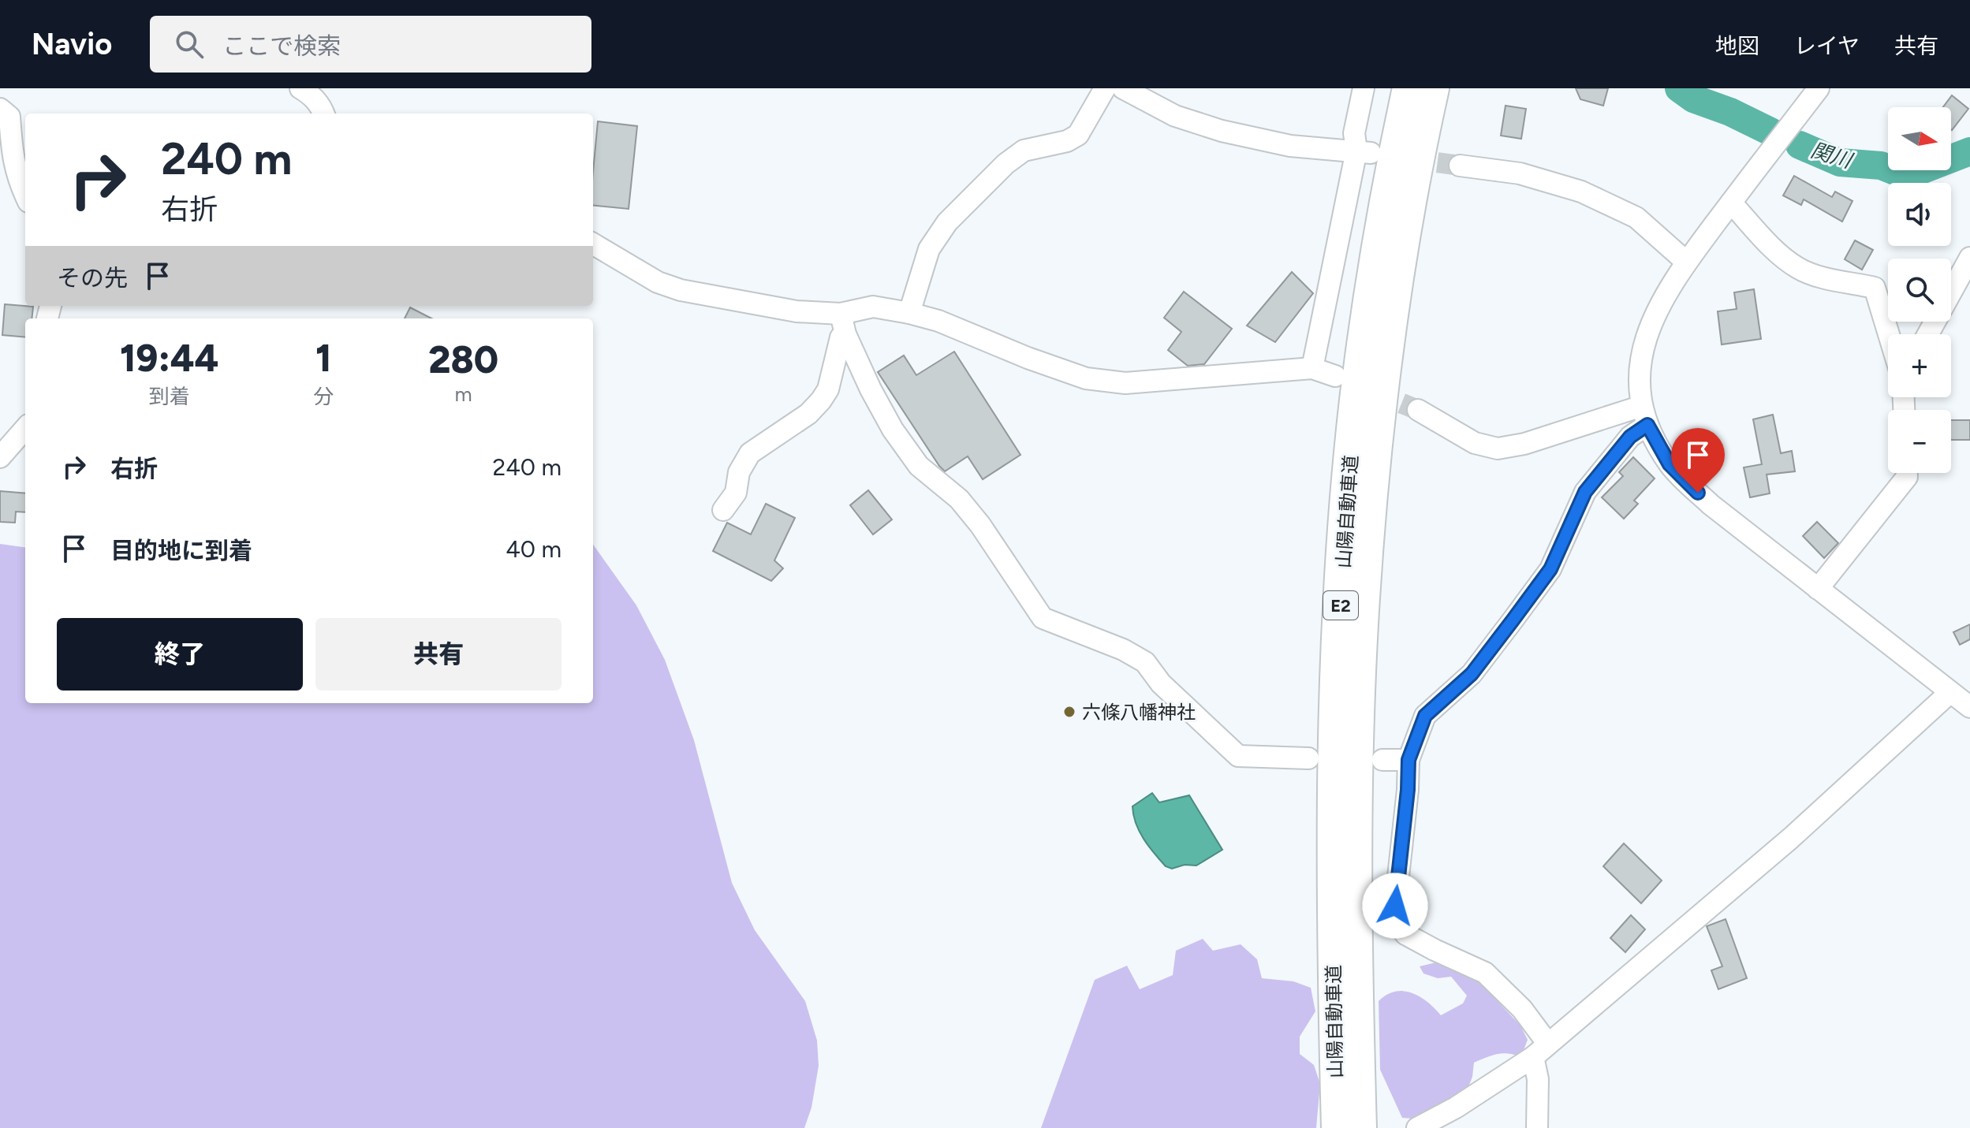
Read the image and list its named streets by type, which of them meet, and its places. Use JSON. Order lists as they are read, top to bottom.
{
  "streets": {
    "highway": ["山陽自動車道", "E2"]
  },
  "water": ["関川"],
  "places": ["六條八幡神社"],
  "north": "right",
  "page": {
    "header": "Navio",
    "search": "ここで検索",
    "nav": ["地図", "レイヤ", "共有"],
    "map_buttons": ["+", "−"],
    "turn": ["240 m", "右折"],
    "then": "その先",
    "eta": [
      "19:44",
      "到着",
      "1",
      "分",
      "280",
      "m"
    ],
    "list": [
      {
        "name": "右折",
        "value": "240 m"
      },
      {
        "name": "目的地に到着",
        "value": "40 m"
      }
    ],
    "buttons": ["終了", "共有"]
  }
}
